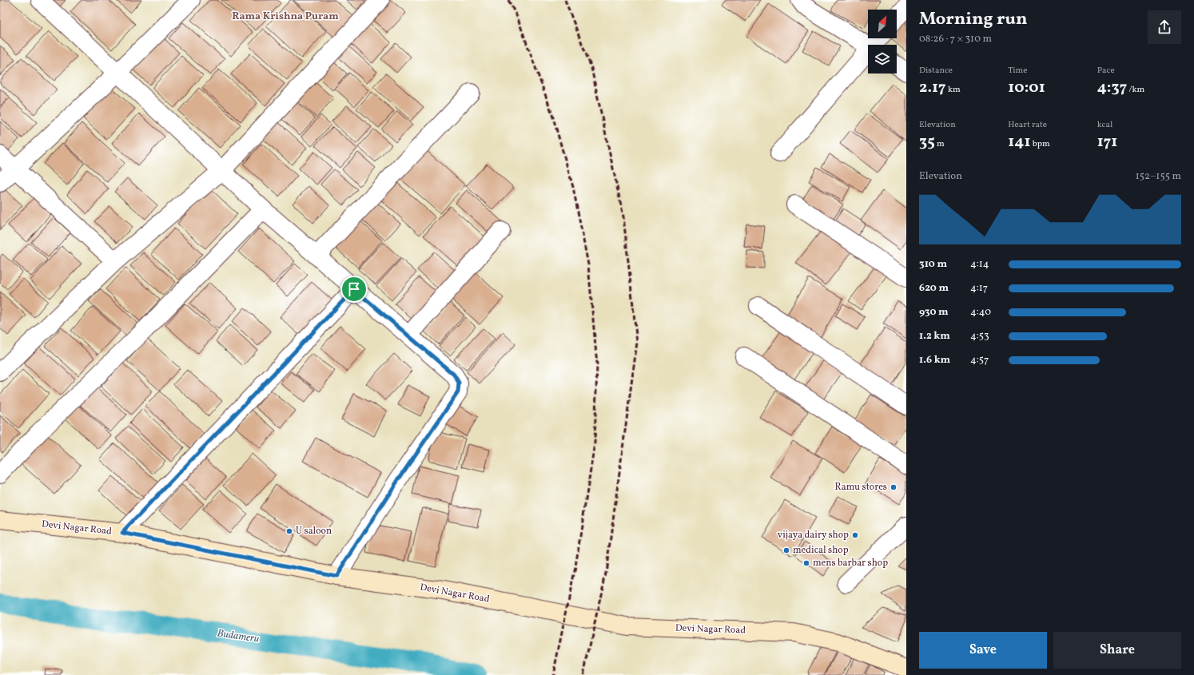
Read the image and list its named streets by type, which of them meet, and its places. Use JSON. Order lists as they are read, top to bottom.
{
  "streets": {
    "street": ["Devi Nagar Road"]
  },
  "districts": ["Rama Krishna Puram"],
  "water": ["Budameru"],
  "places": [
    "Ramu stores",
    "U saloon",
    "vijaya dairy shop",
    "medical shop",
    "mens barbar shop"
  ],
  "north": "top right",
  "page": {
    "heading": ["Morning run", "08:26 · 7 × 310 m"],
    "stats": [
      ["Distance", "2.17 km"],
      ["Time", "10:01"],
      ["Pace", "4:37 /km"],
      ["Elevation", "35 m"],
      ["Heart rate", "141 bpm"],
      ["kcal", "171"]
    ],
    "chart": ["Elevation", "152–155 m"],
    "list": [
      {
        "name": "310 m",
        "note": "4:14"
      },
      {
        "name": "620 m",
        "note": "4:17"
      },
      {
        "name": "930 m",
        "note": "4:40"
      },
      {
        "name": "1.2 km",
        "note": "4:53"
      },
      {
        "name": "1.6 km",
        "note": "4:57"
      }
    ],
    "buttons": ["Save", "Share"]
  }
}
